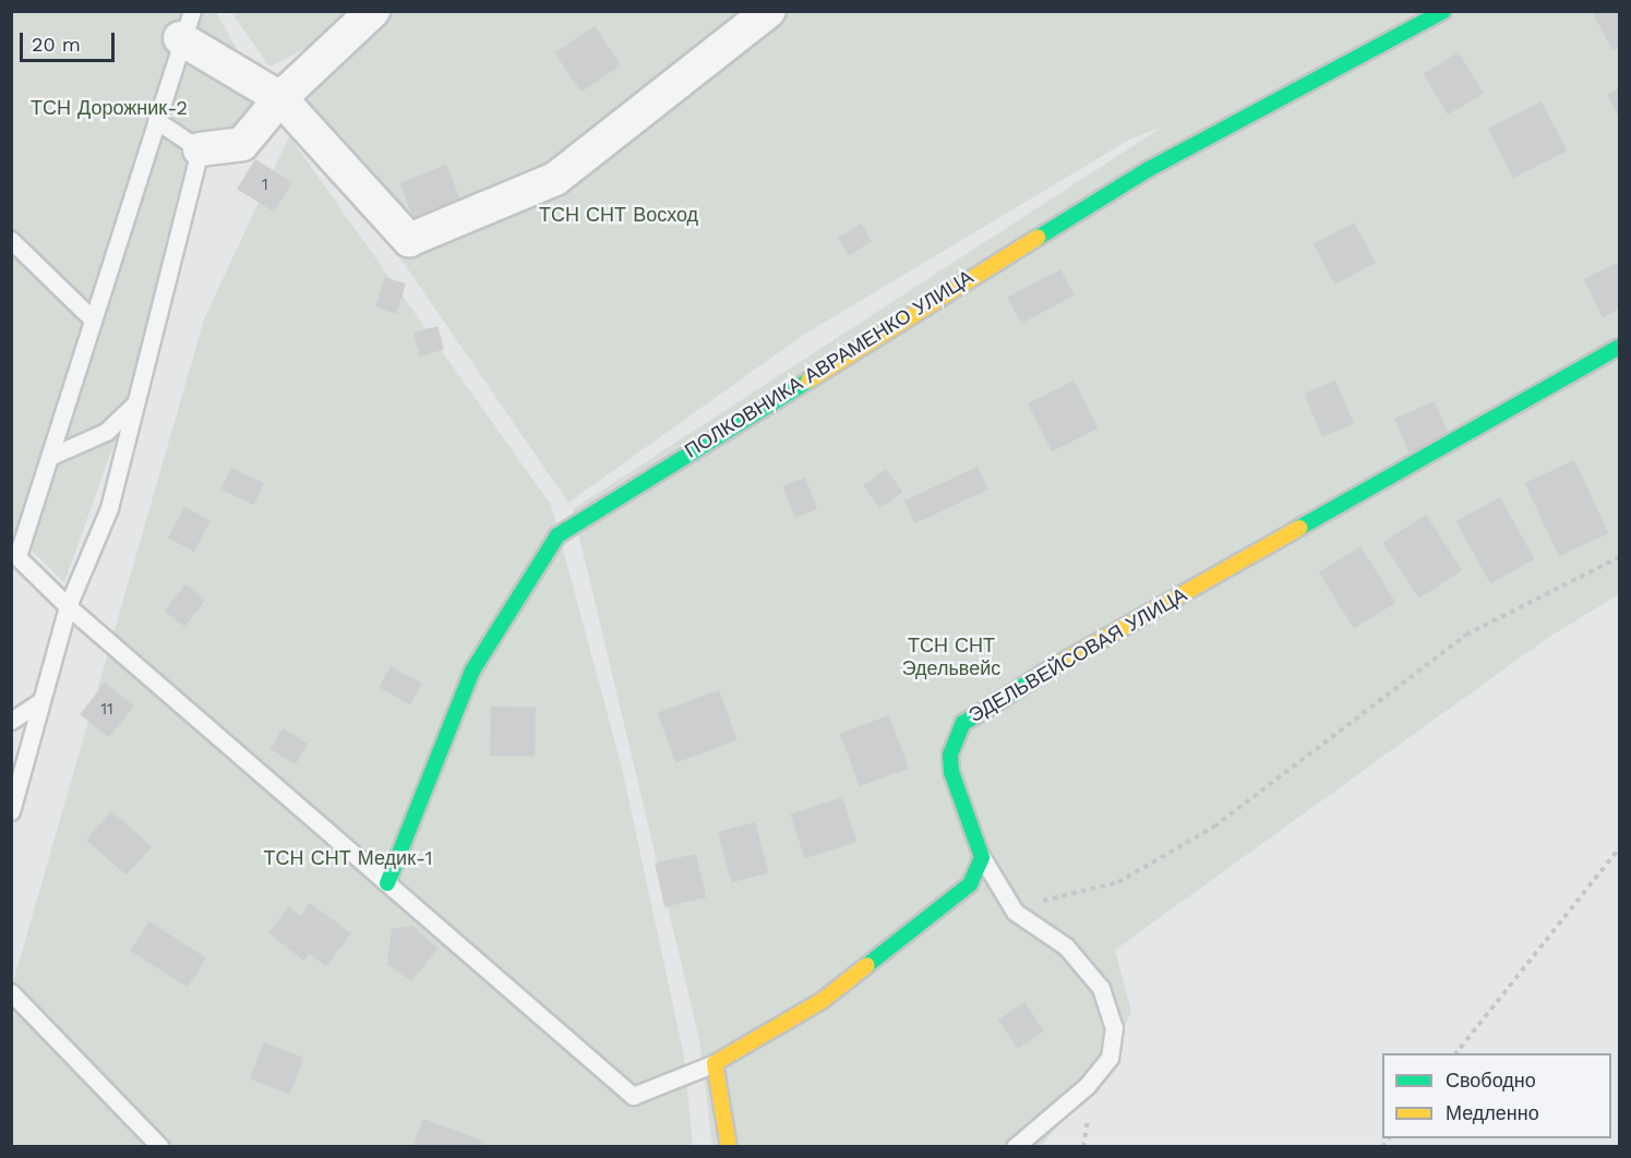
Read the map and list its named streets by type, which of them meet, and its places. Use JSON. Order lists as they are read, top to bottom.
{
  "streets": {
    "street": ["ПОЛКОВНИКА АВРАМЕНКО УЛИЦА", "ЭДЕЛЬВЕЙСОВАЯ УЛИЦА"]
  },
  "parks": [
    "ТСН Дорожник-2",
    "ТСН СНТ Восход",
    "ТСН СНТ Эдельвейс",
    "ТСН СНТ Медик-1"
  ],
  "house_numbers": ["1", "11"],
  "legend": ["Свободно", "Медленно"],
  "scale_bar": "20 m"
}
